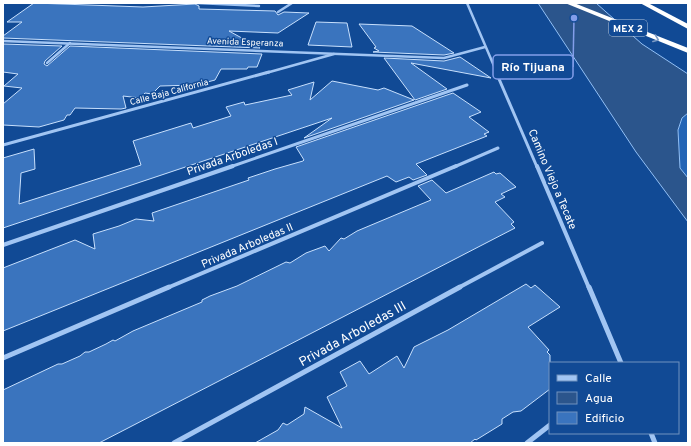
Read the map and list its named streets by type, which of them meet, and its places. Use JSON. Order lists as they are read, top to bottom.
{
  "streets": {
    "highway": ["MEX 2"],
    "street": [
      "Avenida Esperanza",
      "Calle Baja California",
      "Privada Arboledas I",
      "Camino Viejo a Tecate",
      "Privada Arboledas II",
      "Privada Arboledas III"
    ]
  },
  "crossings": [
    ["Avenida Esperanza", "Calle Baja California"],
    ["Avenida Esperanza", "Camino Viejo a Tecate"]
  ],
  "places": ["Río Tijuana"],
  "legend": ["Calle", "Agua", "Edificio"]
}
